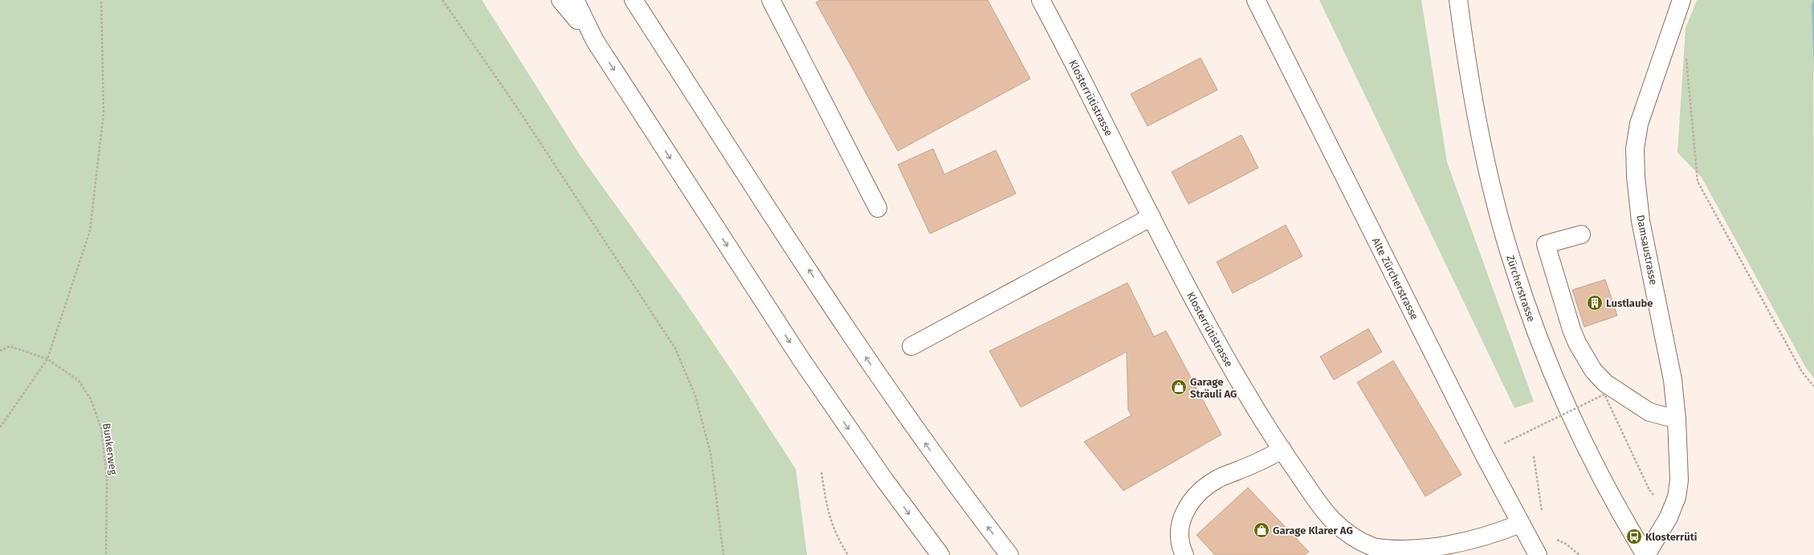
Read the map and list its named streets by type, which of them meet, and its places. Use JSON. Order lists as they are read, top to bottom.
{
  "streets": {
    "main road": [
      "Klosterrütistrasse",
      "Damsaustrasse",
      "Alte Zürcherstrasse",
      "Zürcherstrasse"
    ],
    "path": ["Bunkerweg"]
  },
  "crossings": [
    ["Klosterrütistrasse", "Alte Zürcherstrasse"],
    ["Damsaustrasse", "Zürcherstrasse"]
  ],
  "places": {
    "building": ["Lustlaube"],
    "shop": ["Garage Sträuli AG", "Garage Klarer AG"],
    "bus stop": ["Klosterrüti"]
  }
}
